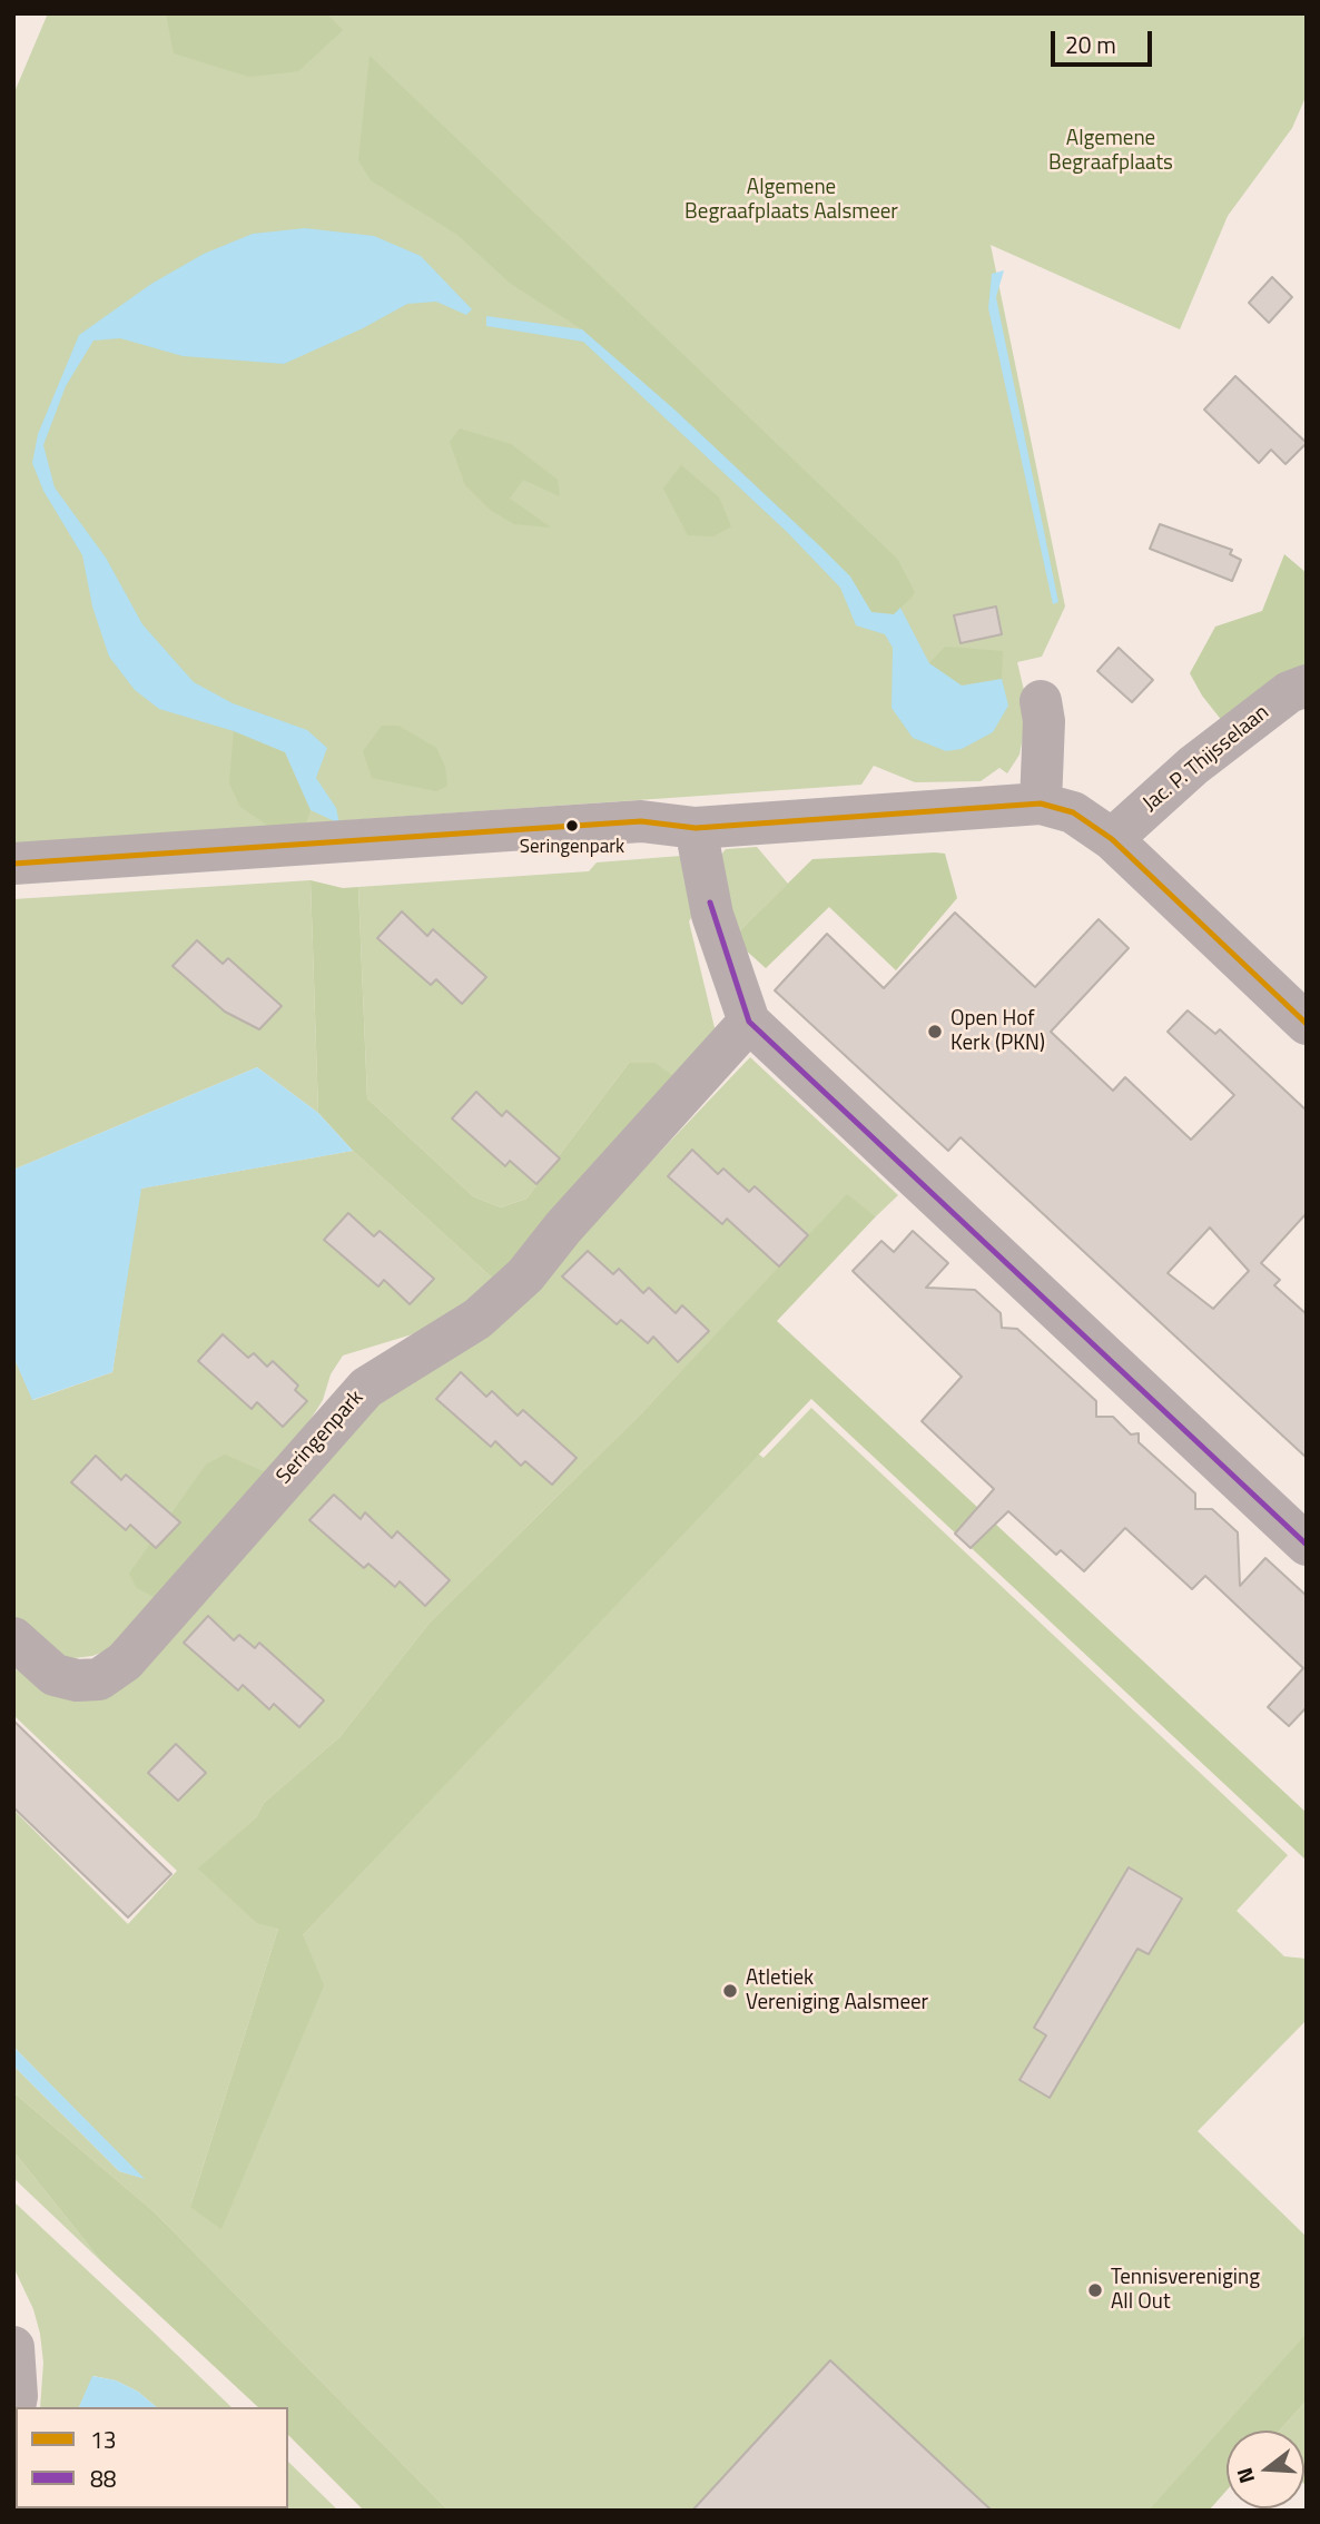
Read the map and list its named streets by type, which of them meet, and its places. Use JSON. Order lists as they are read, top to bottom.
{
  "streets": {
    "street": ["Jac. P. Thijsselaan", "Seringenpark"]
  },
  "parks": ["Algemene Begraafplaats", "Algemene Begraafplaats Aalsmeer"],
  "places": [
    "Seringenpark",
    "Open Hof Kerk (PKN)",
    "Atletiek Vereniging Aalsmeer",
    "Tennisvereniging All Out"
  ],
  "lines": ["transit line 13", "transit line 88"],
  "legend": ["13", "88"],
  "scale_bar": "20 m",
  "north": "left"
}
